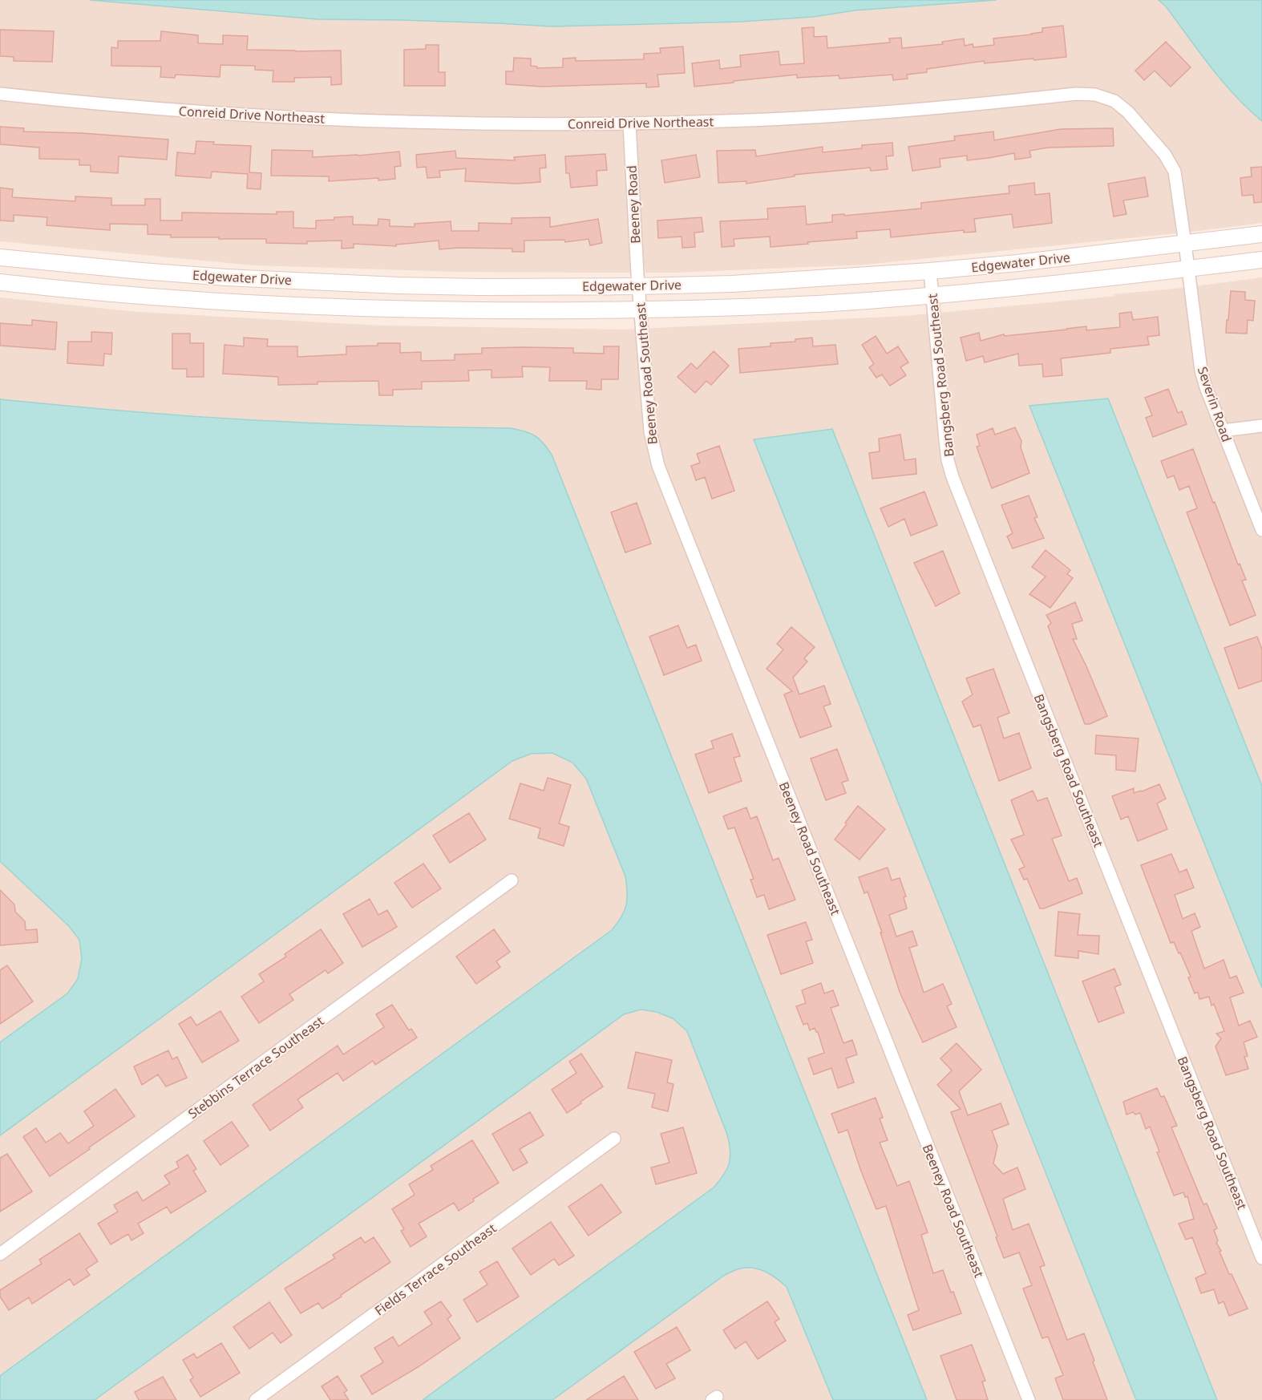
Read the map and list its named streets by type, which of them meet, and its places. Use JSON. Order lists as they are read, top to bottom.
{
  "streets": {
    "street": [
      "Conreid Drive Northeast",
      "Beeney Road",
      "Edgewater Drive",
      "Beeney Road Southeast",
      "Bangsberg Road Southeast",
      "Severin Road",
      "Stebbins Terrace Southeast",
      "Fields Terrace Southeast"
    ]
  },
  "crossings": [
    ["Conreid Drive Northeast", "Beeney Road"],
    ["Conreid Drive Northeast", "Edgewater Drive"],
    ["Conreid Drive Northeast", "Severin Road"],
    ["Beeney Road", "Edgewater Drive"],
    ["Beeney Road", "Beeney Road Southeast"],
    ["Edgewater Drive", "Beeney Road Southeast"],
    ["Edgewater Drive", "Bangsberg Road Southeast"],
    ["Edgewater Drive", "Severin Road"]
  ]
}
